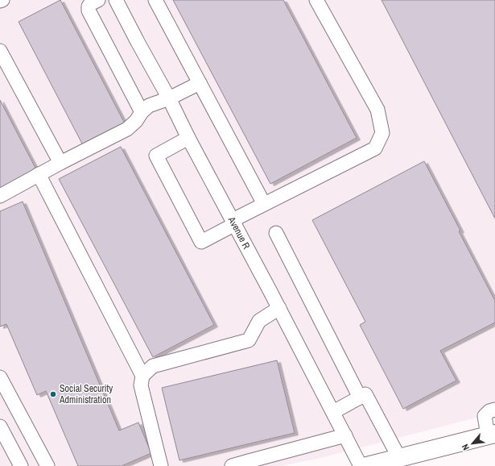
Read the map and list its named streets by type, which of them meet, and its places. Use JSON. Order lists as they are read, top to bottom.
{
  "streets": {
    "street": ["Avenue R"]
  },
  "places": ["Social Security Administration"],
  "north": "bottom left"
}
